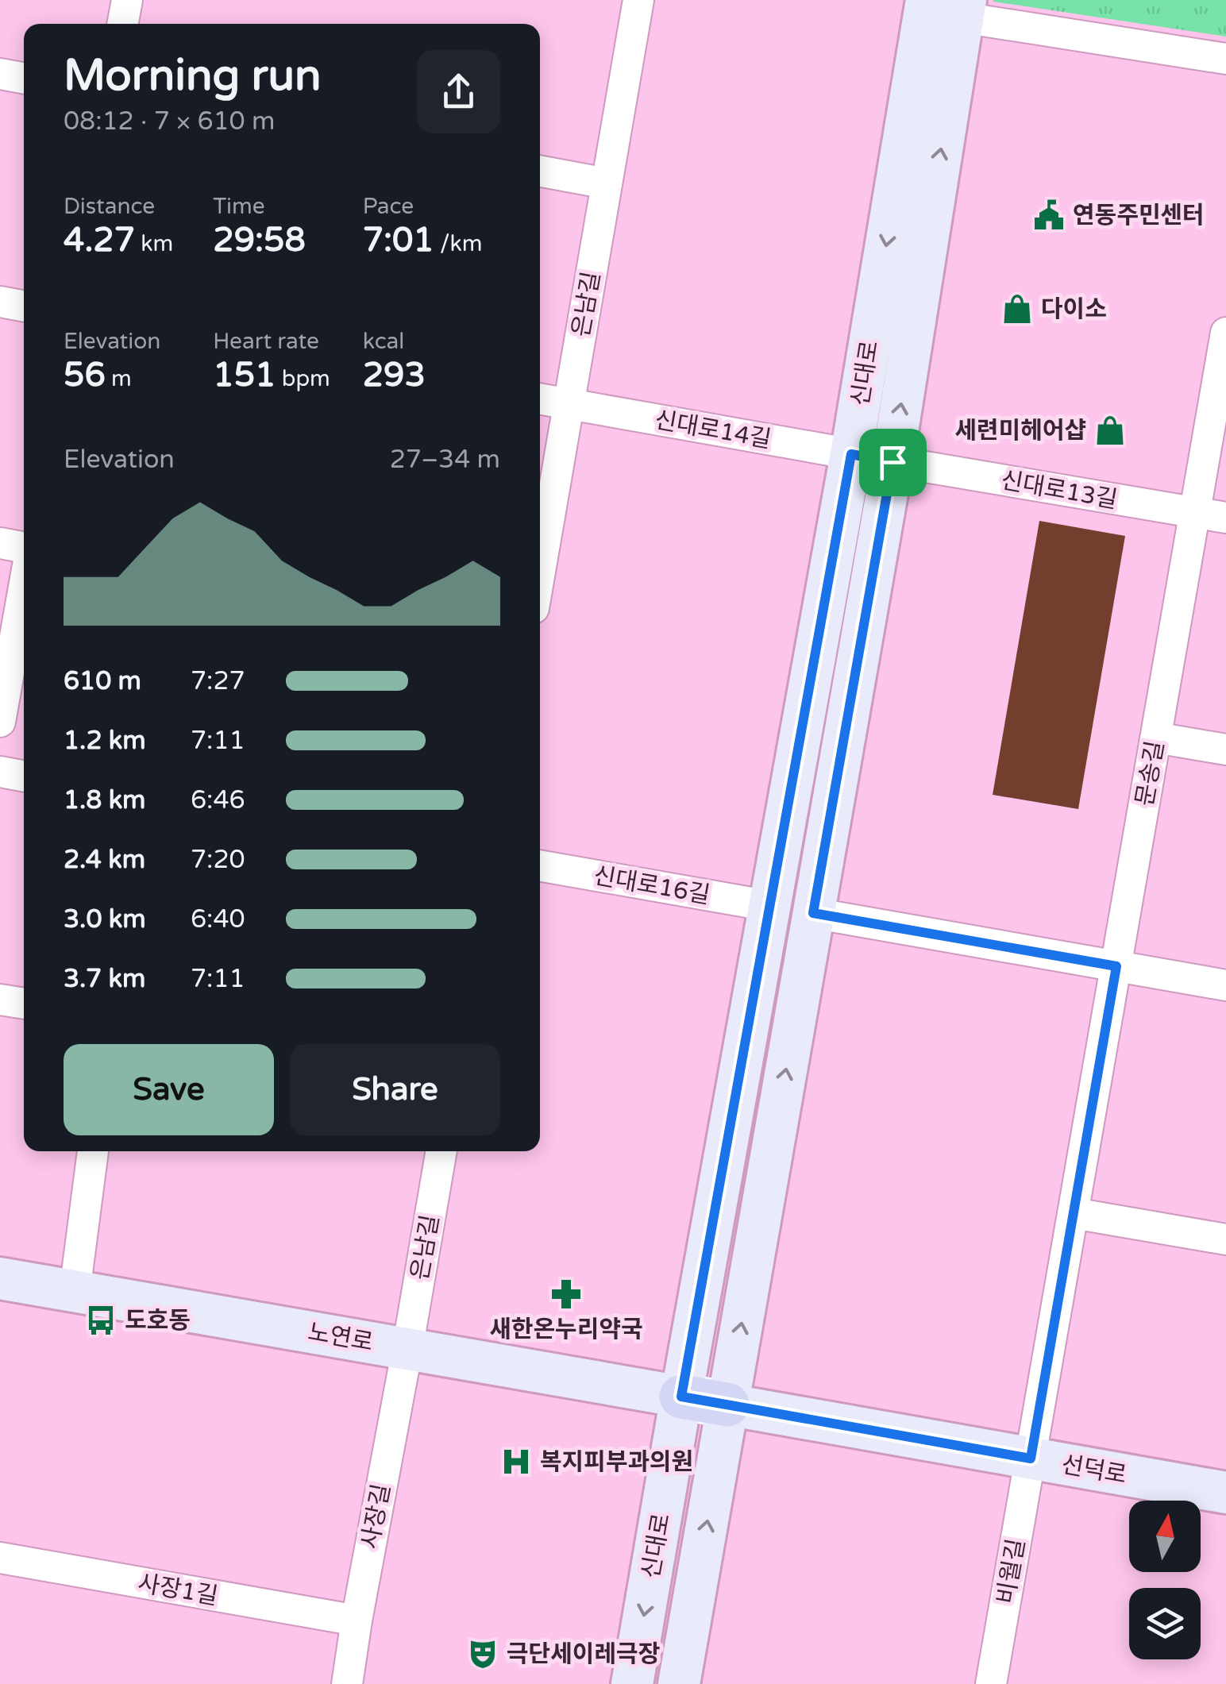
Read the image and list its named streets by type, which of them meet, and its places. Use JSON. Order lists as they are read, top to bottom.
{
  "streets": {
    "main road": ["신대로", "노연로", "선덕로"],
    "street": [
      "은남길",
      "신대로14길",
      "신대로13길",
      "문송길",
      "신대로16길",
      "사장길",
      "비월길",
      "사장1길"
    ]
  },
  "crossings": [
    ["은남길", "신대로14길"],
    ["은남길", "노연로"],
    ["은남길", "사장길"],
    ["신대로", "신대로14길"],
    ["신대로", "신대로13길"],
    ["신대로", "신대로16길"],
    ["신대로", "노연로"],
    ["신대로", "선덕로"],
    ["신대로14길", "신대로13길"],
    ["신대로13길", "문송길"],
    ["문송길", "선덕로"],
    ["문송길", "비월길"],
    ["노연로", "선덕로"],
    ["노연로", "사장길"],
    ["선덕로", "비월길"],
    ["사장길", "사장1길"]
  ],
  "places": {
    "public building": ["연동주민센터"],
    "shop": ["다이소", "세련미헤어샵"],
    "pharmacy": ["새한온누리약국"],
    "bus stop": ["도호동"],
    "hospital": ["복지피부과의원"],
    "theatre": ["극단세이레극장"]
  },
  "north": "top",
  "page": {
    "heading": ["Morning run", "08:12 · 7 × 610 m"],
    "stats": [
      ["Distance", "4.27 km"],
      ["Time", "29:58"],
      ["Pace", "7:01 /km"],
      ["Elevation", "56 m"],
      ["Heart rate", "151 bpm"],
      ["kcal", "293"]
    ],
    "chart": ["Elevation", "27–34 m"],
    "list": [
      {
        "name": "610 m",
        "note": "7:27"
      },
      {
        "name": "1.2 km",
        "note": "7:11"
      },
      {
        "name": "1.8 km",
        "note": "6:46"
      },
      {
        "name": "2.4 km",
        "note": "7:20"
      },
      {
        "name": "3.0 km",
        "note": "6:40"
      },
      {
        "name": "3.7 km",
        "note": "7:11"
      }
    ],
    "buttons": ["Save", "Share"]
  }
}
